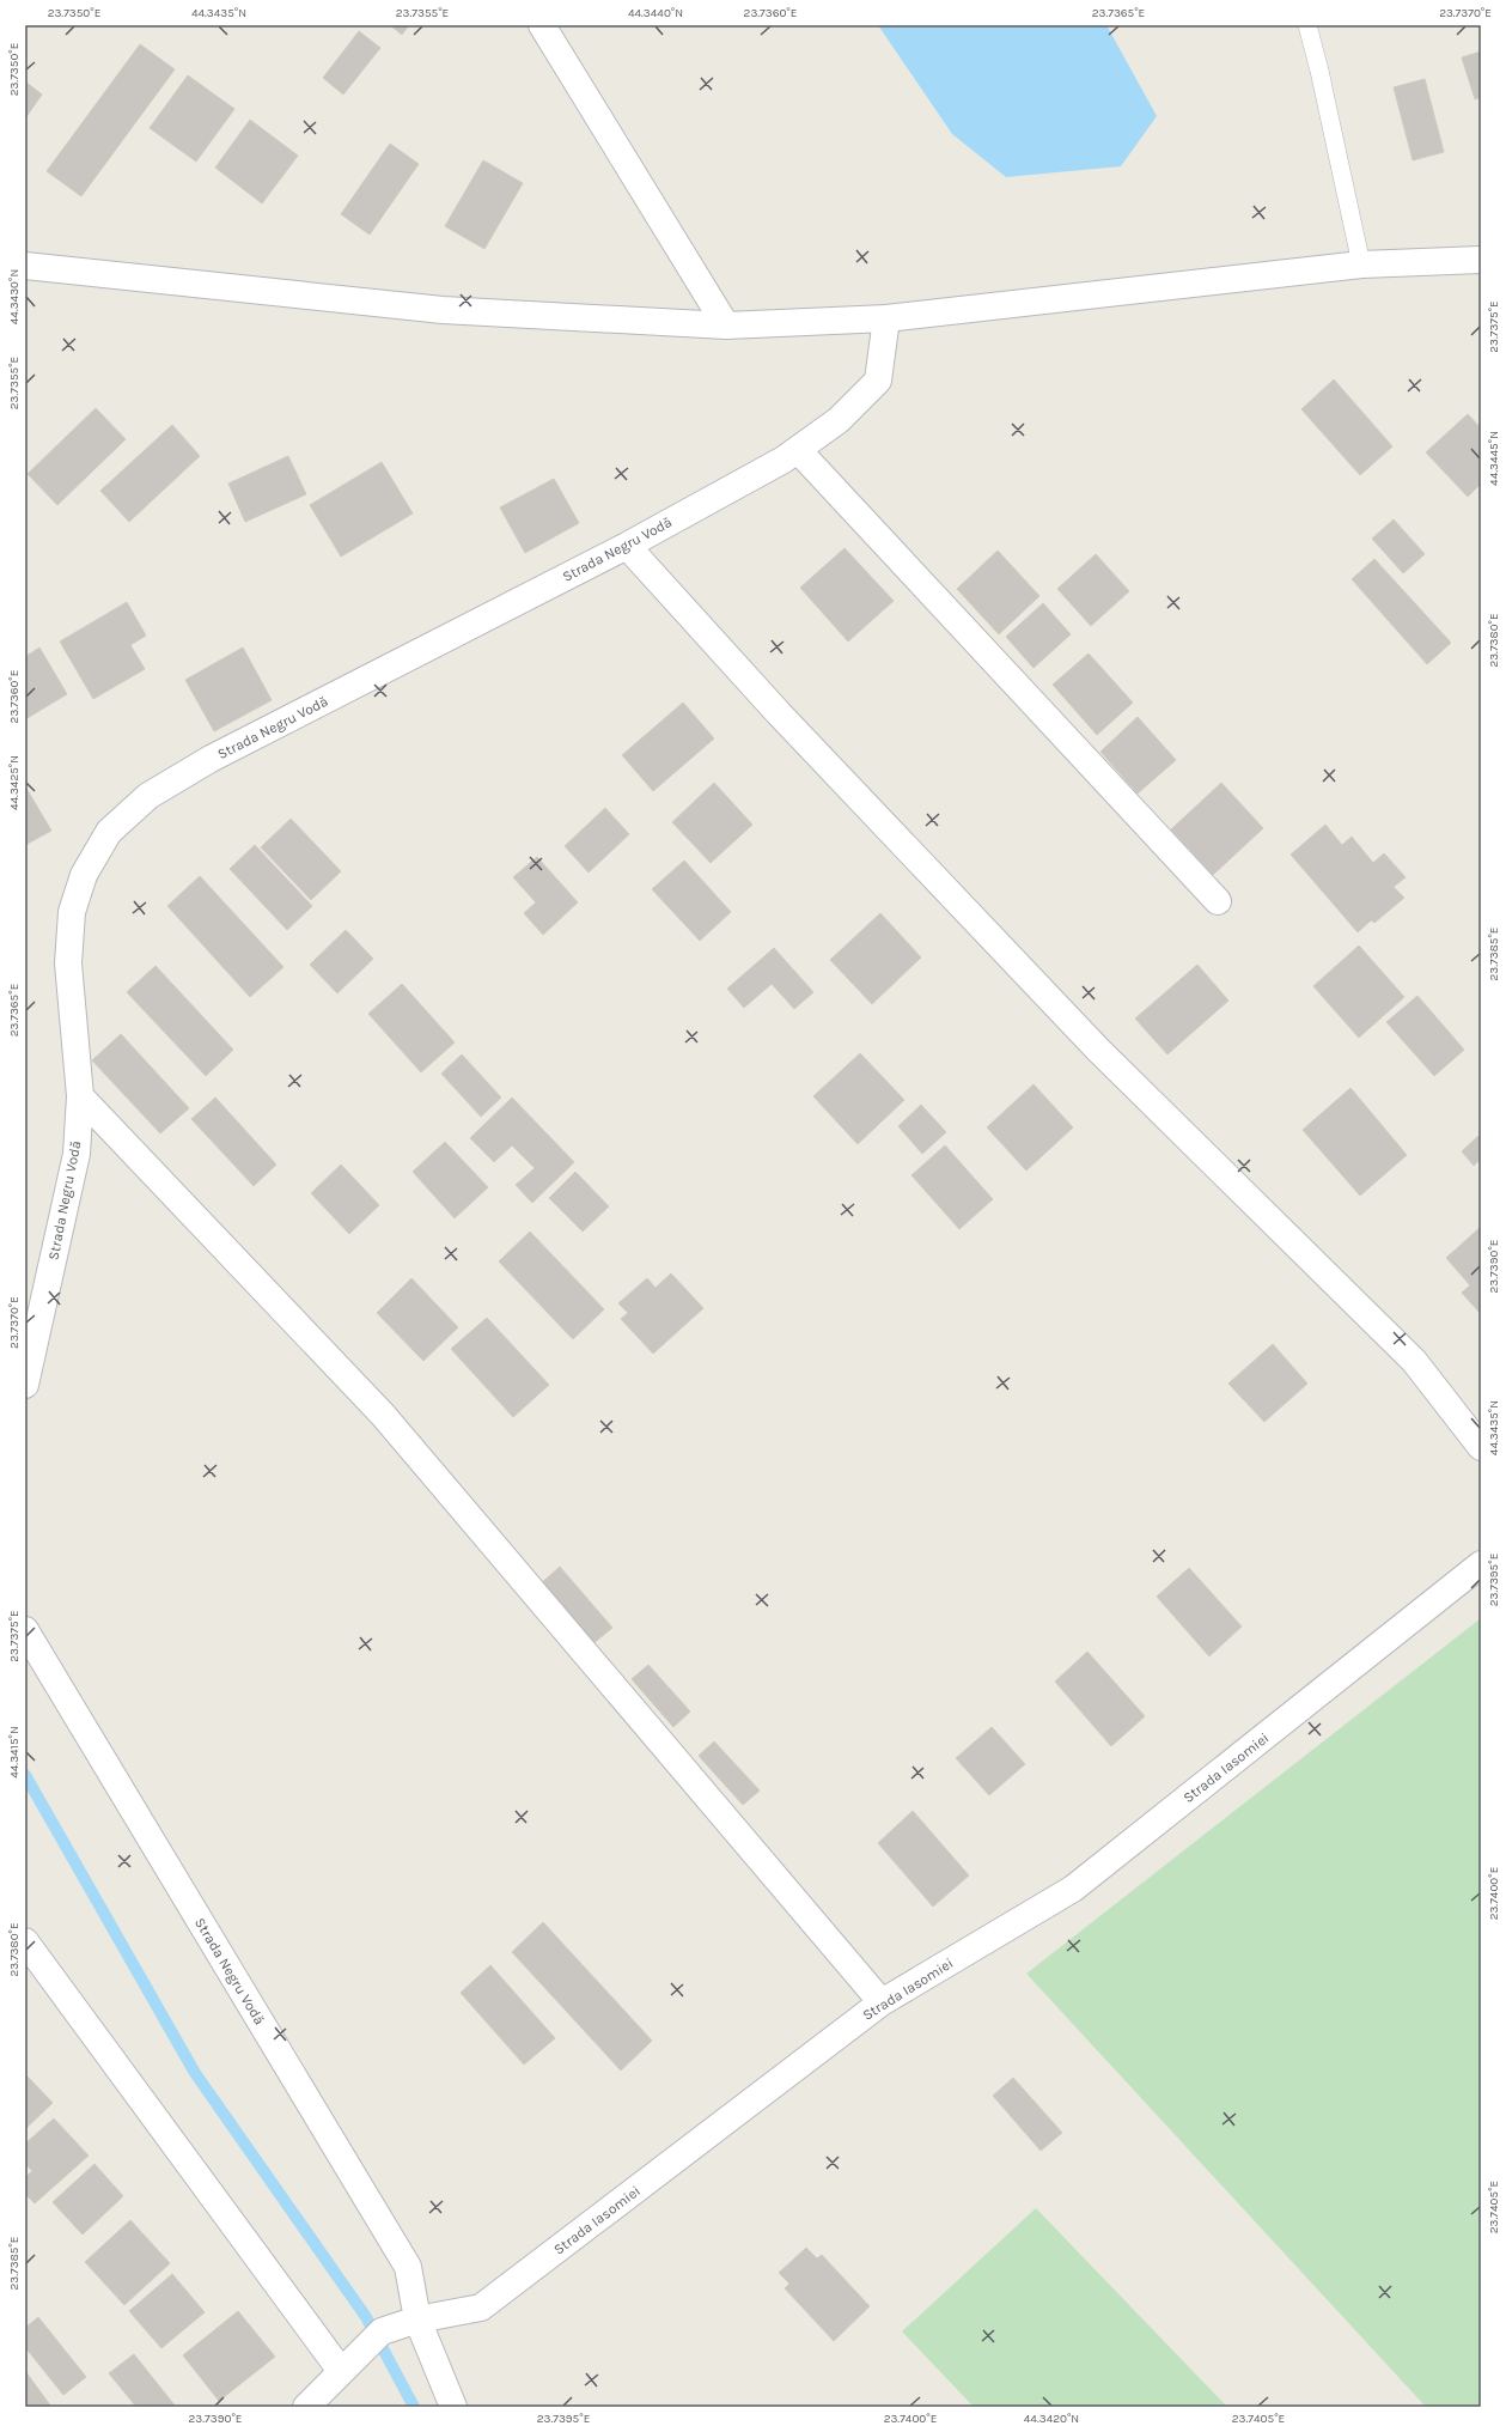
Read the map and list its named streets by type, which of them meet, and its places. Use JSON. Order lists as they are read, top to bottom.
{
  "streets": {
    "street": ["Strada Negru Vodă", "Strada Iasomiei"]
  },
  "crossings": [
    ["Strada Negru Vodă", "Strada Iasomiei"]
  ],
  "coordinates": [
    "23.7350°E",
    "44.3435°N",
    "23.7355°E",
    "44.3440°N",
    "23.7360°E",
    "23.7365°E",
    "23.7370°E",
    "44.3430°N",
    "23.7375°E",
    "44.3445°N",
    "23.7380°E",
    "44.3425°N",
    "23.7385°E",
    "23.7390°E",
    "23.7395°E",
    "44.3415°N",
    "23.7400°E",
    "23.7405°E",
    "44.3420°N"
  ]
}
